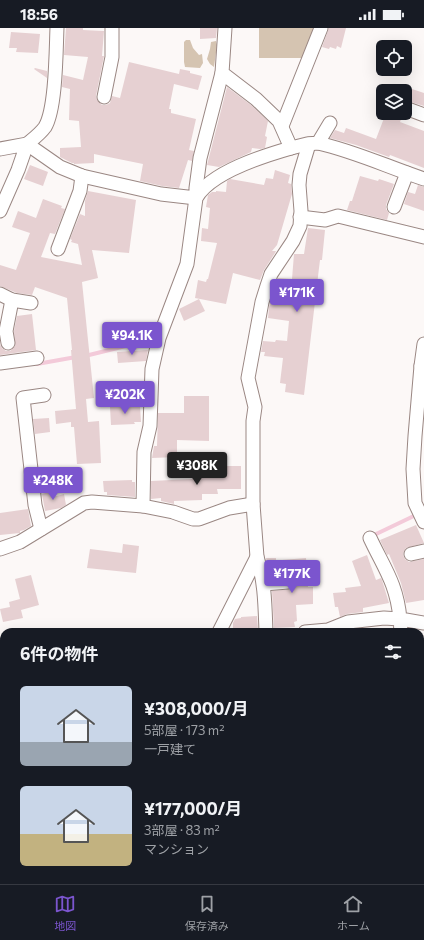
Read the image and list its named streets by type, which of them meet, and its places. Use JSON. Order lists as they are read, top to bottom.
{
  "page": {
    "status": "18:56",
    "price": [
      "¥171K",
      "¥94.1K",
      "¥202K",
      "¥308K",
      "¥248K",
      "¥177K"
    ],
    "heading": "6件の物件",
    "list": [
      {
        "name": "¥308,000/月",
        "note": "5部屋 · 173 m² · 一戸建て"
      },
      {
        "name": "¥177,000/月",
        "note": "3部屋 · 83 m² · マンション"
      }
    ],
    "tabs": ["地図", "保存済み", "ホーム"]
  }
}
